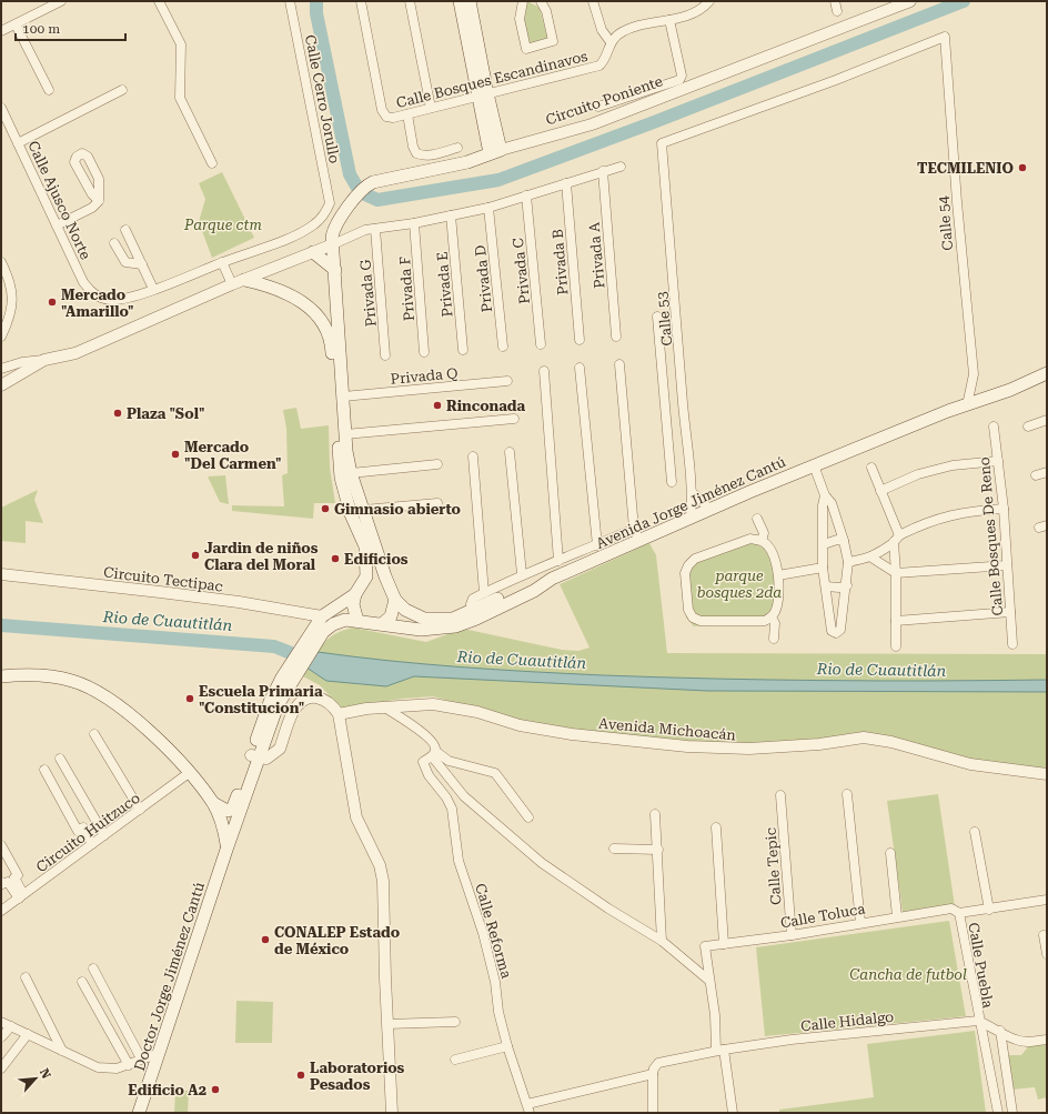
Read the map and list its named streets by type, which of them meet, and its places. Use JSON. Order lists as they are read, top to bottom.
{
  "streets": {
    "main road": ["Circuito Poniente", "Avenida Jorge Jiménez Cantú", "Doctor Jorge Jiménez Cantú"],
    "street": [
      "Calle Bosques Escandinavos",
      "Calle Cerro Jorullo",
      "Calle Ajusco Norte",
      "Calle 54",
      "Privada A",
      "Privada B",
      "Privada C",
      "Privada D",
      "Privada E",
      "Privada F",
      "Privada G",
      "Calle 53",
      "Privada Q",
      "Calle Bosques De Reno",
      "Circuito Tectipac",
      "Avenida Michoacán",
      "Circuito Huitzuco",
      "Calle Tepic",
      "Calle Toluca",
      "Calle Reforma",
      "Calle Puebla",
      "Calle Hidalgo"
    ]
  },
  "crossings": [
    ["Circuito Poniente", "Privada Q"],
    ["Circuito Poniente", "Avenida Jorge Jiménez Cantú"],
    ["Calle 54", "Calle 53"],
    ["Calle 54", "Avenida Jorge Jiménez Cantú"],
    ["Calle 53", "Avenida Jorge Jiménez Cantú"],
    ["Calle Tepic", "Calle Toluca"],
    ["Calle Toluca", "Calle Puebla"],
    ["Calle Toluca", "Calle Hidalgo"],
    ["Calle Puebla", "Calle Hidalgo"]
  ],
  "water": ["Rio de Cuautitlán"],
  "parks": ["Parque ctm", "parque bosques 2da", "Cancha de futbol"],
  "places": [
    "TECMILENIO",
    "Mercado \"Amarillo\"",
    "Rinconada",
    "Plaza \"Sol\"",
    "Mercado \"Del Carmen\"",
    "Gimnasio abierto",
    "Jardin de niños Clara del Moral",
    "Edificios",
    "Escuela Primaria \"Constitucion\"",
    "CONALEP Estado de México",
    "Laboratorios Pesados",
    "Edificio A2"
  ],
  "scale_bar": "100 m",
  "north": "top right"
}
